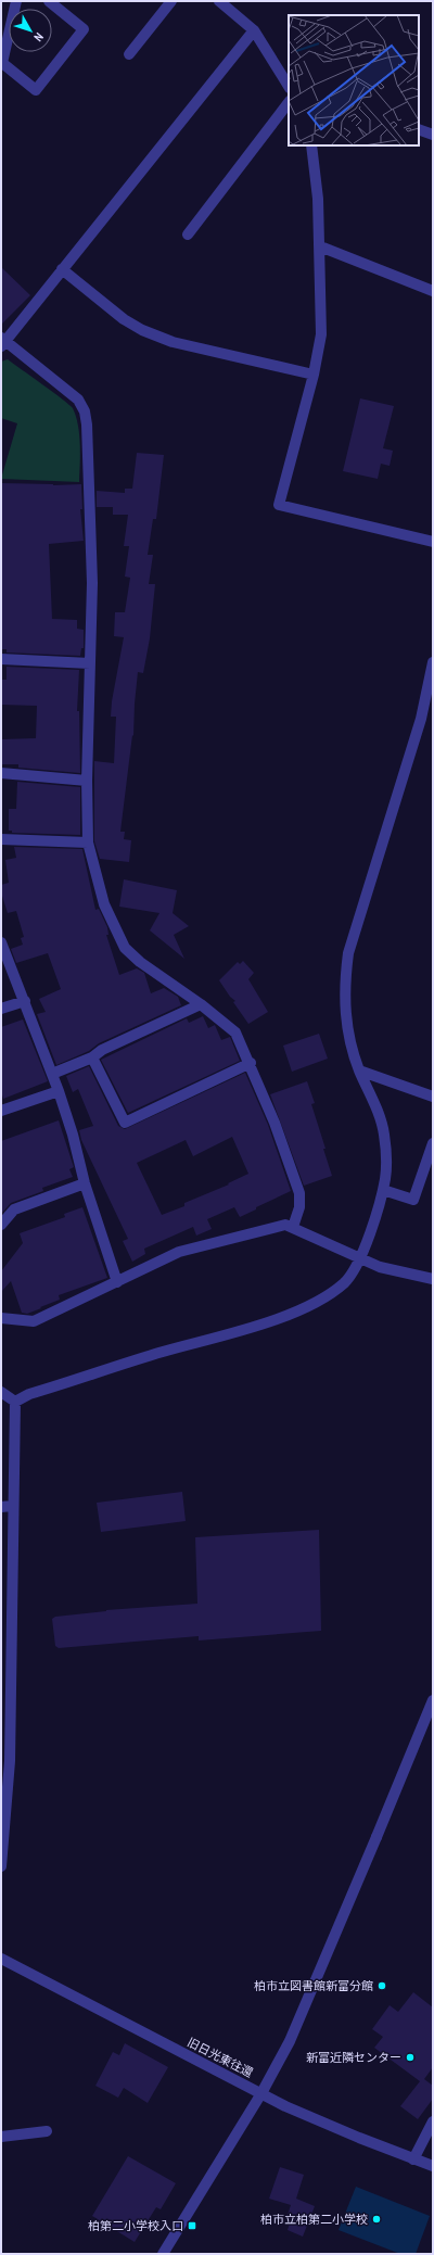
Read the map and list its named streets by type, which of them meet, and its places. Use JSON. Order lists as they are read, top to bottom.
{
  "streets": {
    "street": ["旧日光東往還"]
  },
  "places": {
    "other": ["柏市立図書館新富分館", "新富近隣センター", "柏市立柏第二小学校"],
    "transit": ["柏第二小学校入口"]
  },
  "north": "bottom right"
}
